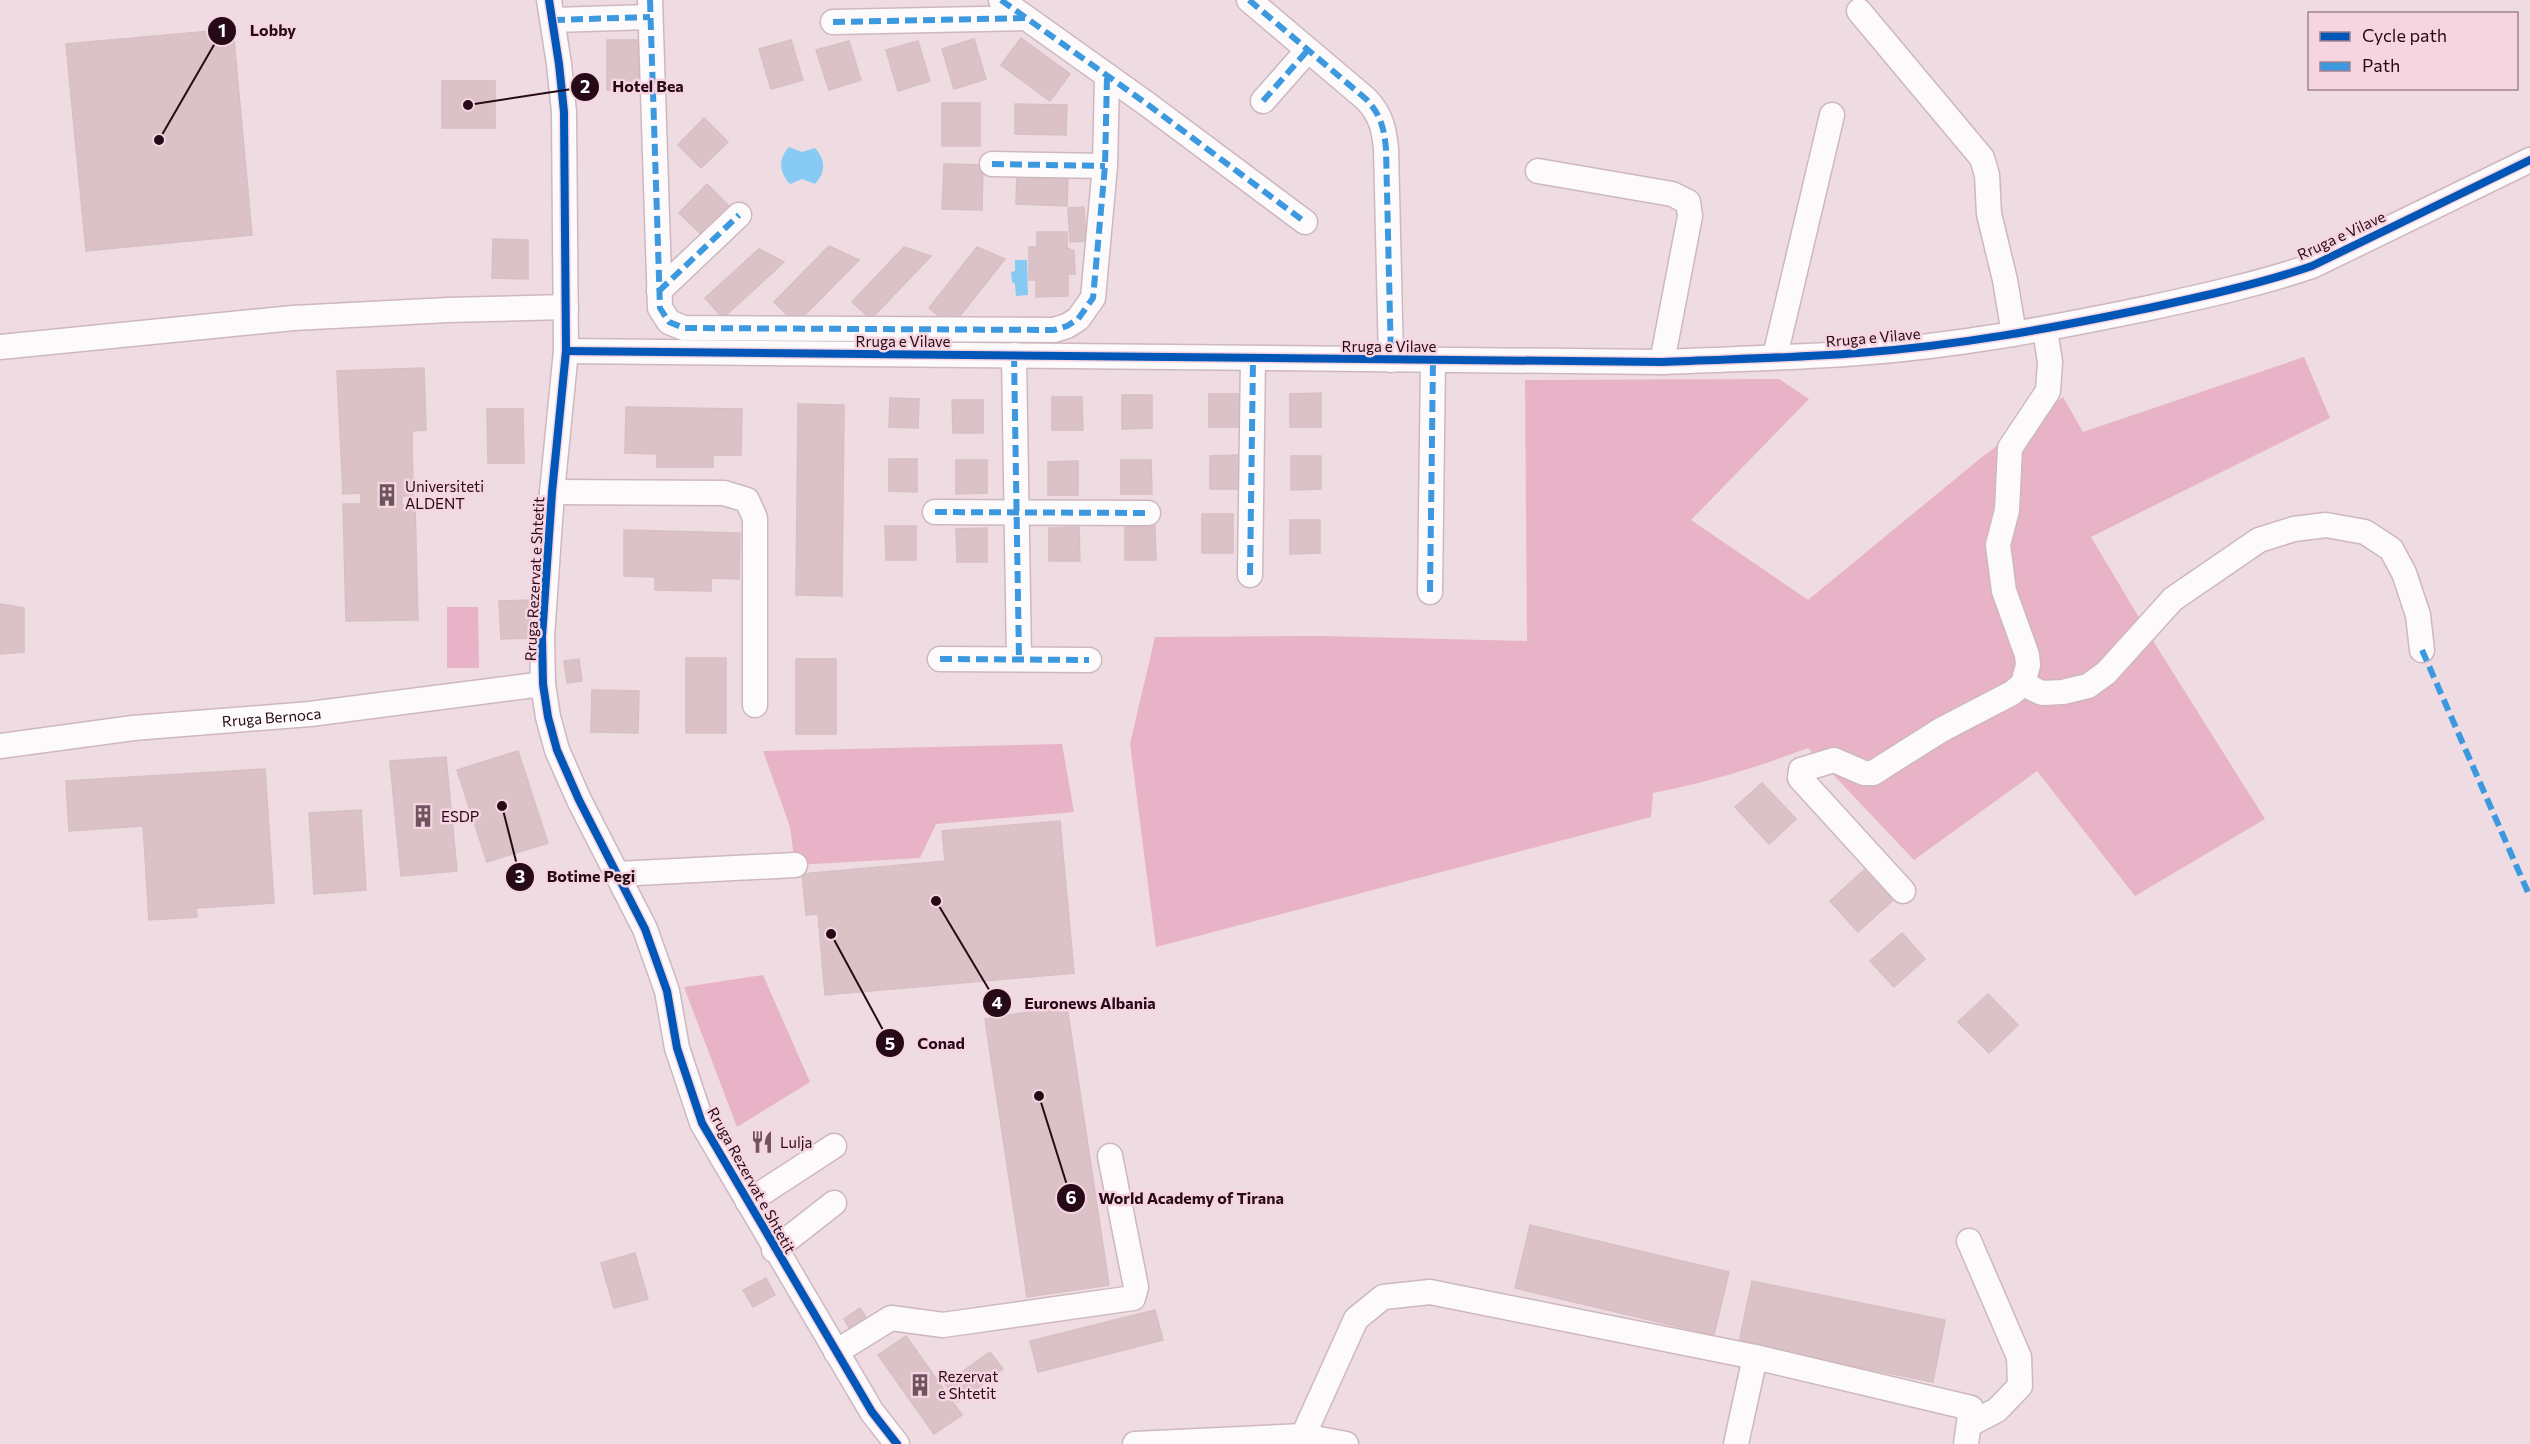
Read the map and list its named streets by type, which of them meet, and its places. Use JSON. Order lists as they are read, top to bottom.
{
  "streets": {
    "street": ["Rruga e Vilave", "Rruga Rezervat e Shtetit", "Rruga Bernoca"]
  },
  "crossings": [
    ["Rruga e Vilave", "Rruga Rezervat e Shtetit"],
    ["Rruga Rezervat e Shtetit", "Rruga Bernoca"]
  ],
  "places": {
    "other": [
      "Hotel Bea",
      "Lobby",
      "Botime Pegi",
      "Euronews Albania",
      "Conad",
      "World Academy of Tirana"
    ],
    "building": ["Universiteti ALDENT", "ESDP", "Rezervat e Shtetit"],
    "restaurant": ["Lulja"]
  },
  "legend": ["Cycle path", "Path"]
}
